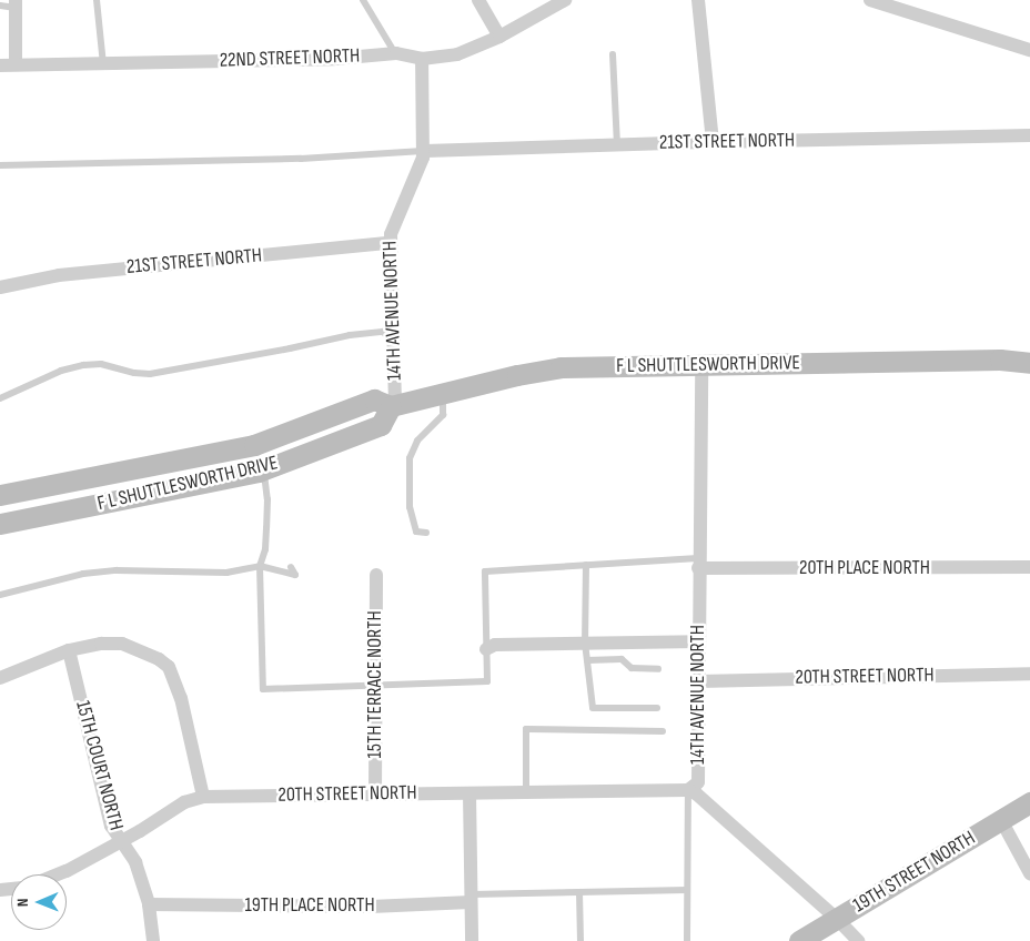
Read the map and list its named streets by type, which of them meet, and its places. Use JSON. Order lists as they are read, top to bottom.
{
  "streets": {
    "main road": ["F L SHUTTLESWORTH DRIVE", "19TH STREET NORTH"],
    "street": [
      "22ND STREET NORTH",
      "21ST STREET NORTH",
      "14TH AVENUE NORTH",
      "20TH PLACE NORTH",
      "20TH STREET NORTH",
      "15TH TERRACE NORTH",
      "15TH COURT NORTH",
      "19TH PLACE NORTH"
    ]
  },
  "crossings": [
    ["22ND STREET NORTH", "14TH AVENUE NORTH"],
    ["21ST STREET NORTH", "14TH AVENUE NORTH"],
    ["14TH AVENUE NORTH", "F L SHUTTLESWORTH DRIVE"],
    ["14TH AVENUE NORTH", "20TH PLACE NORTH"],
    ["14TH AVENUE NORTH", "20TH STREET NORTH"],
    ["14TH AVENUE NORTH", "19TH STREET NORTH"],
    ["20TH STREET NORTH", "15TH TERRACE NORTH"],
    ["20TH STREET NORTH", "15TH COURT NORTH"],
    ["15TH COURT NORTH", "19TH PLACE NORTH"]
  ],
  "north": "left"
}
